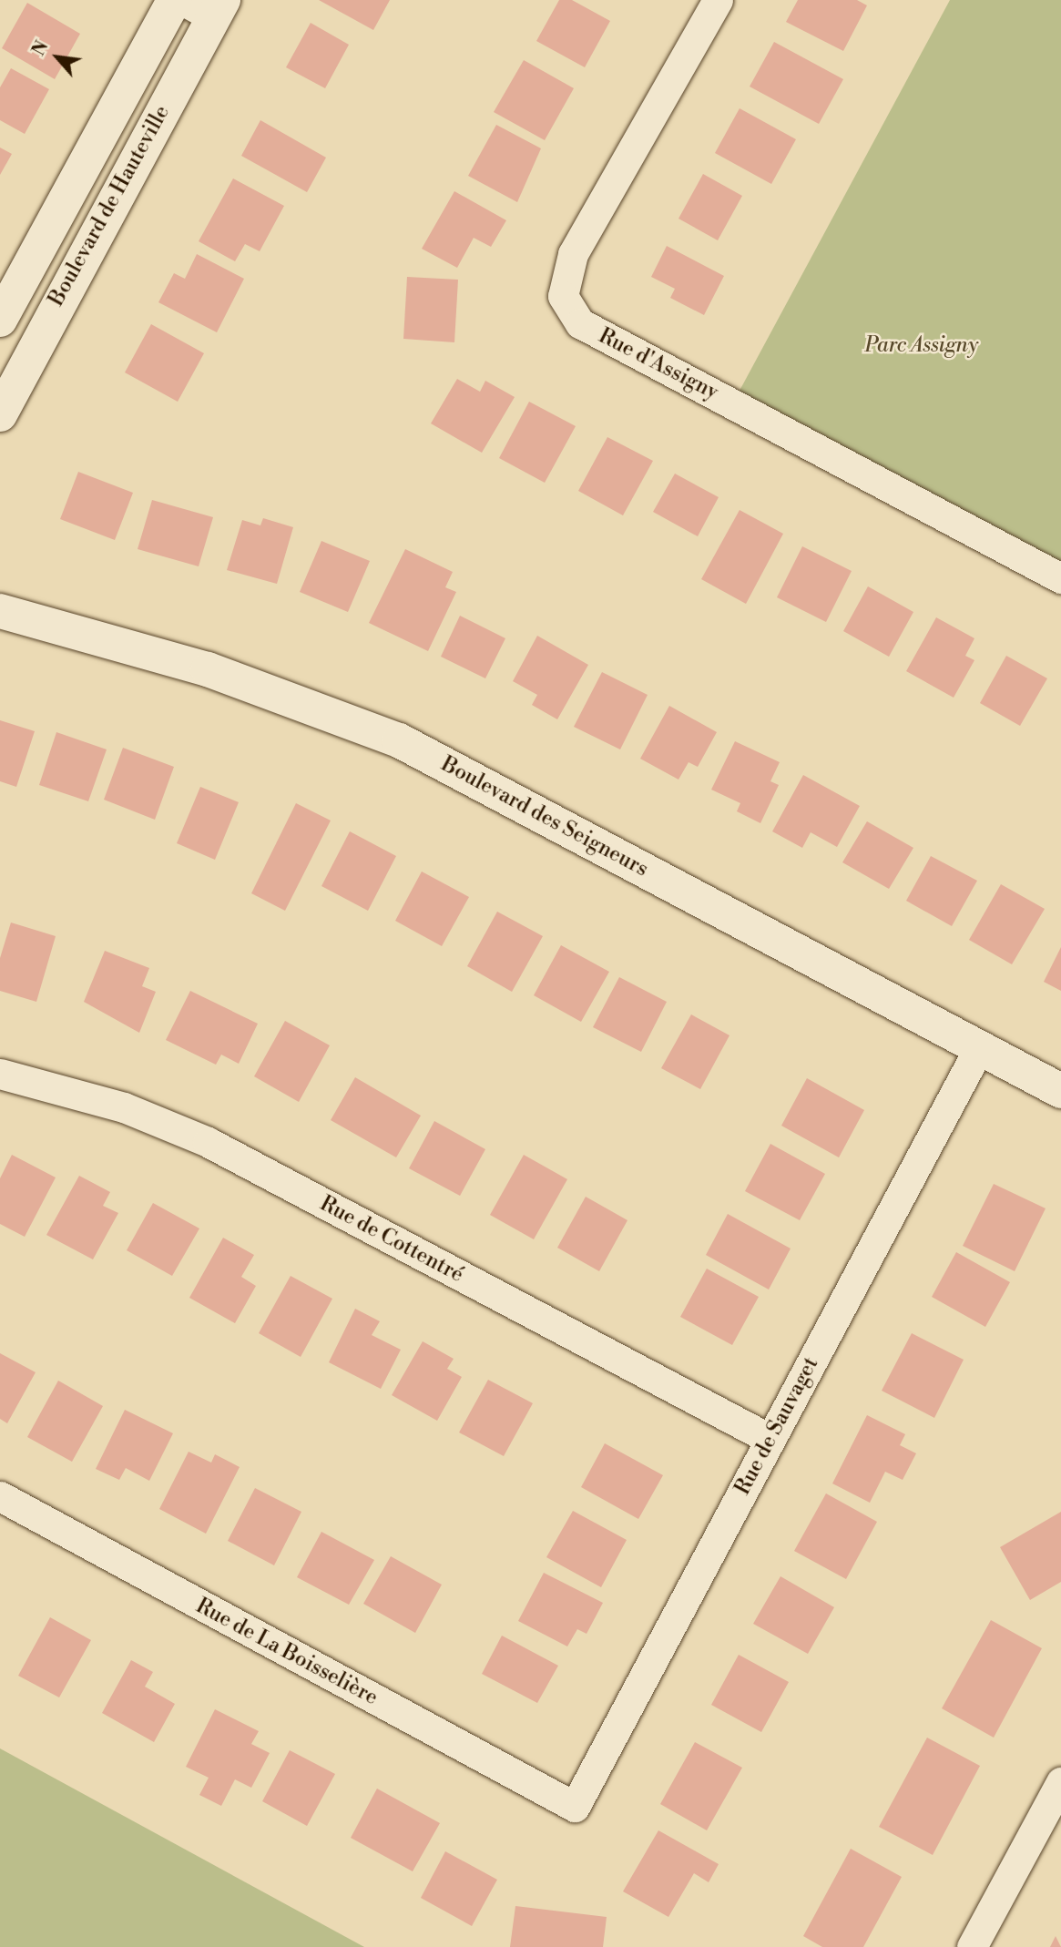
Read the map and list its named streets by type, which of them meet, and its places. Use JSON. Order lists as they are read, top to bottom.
{
  "streets": {
    "street": [
      "Boulevard de Hauteville",
      "Rue d'Assigny",
      "Boulevard des Seigneurs",
      "Rue de Cottentré",
      "Rue de Sauvaget",
      "Rue de La Boisselière"
    ]
  },
  "crossings": [
    ["Boulevard des Seigneurs", "Rue de Sauvaget"],
    ["Rue de Cottentré", "Rue de Sauvaget"],
    ["Rue de Sauvaget", "Rue de La Boisselière"]
  ],
  "parks": ["Parc Assigny"],
  "north": "top left"
}
